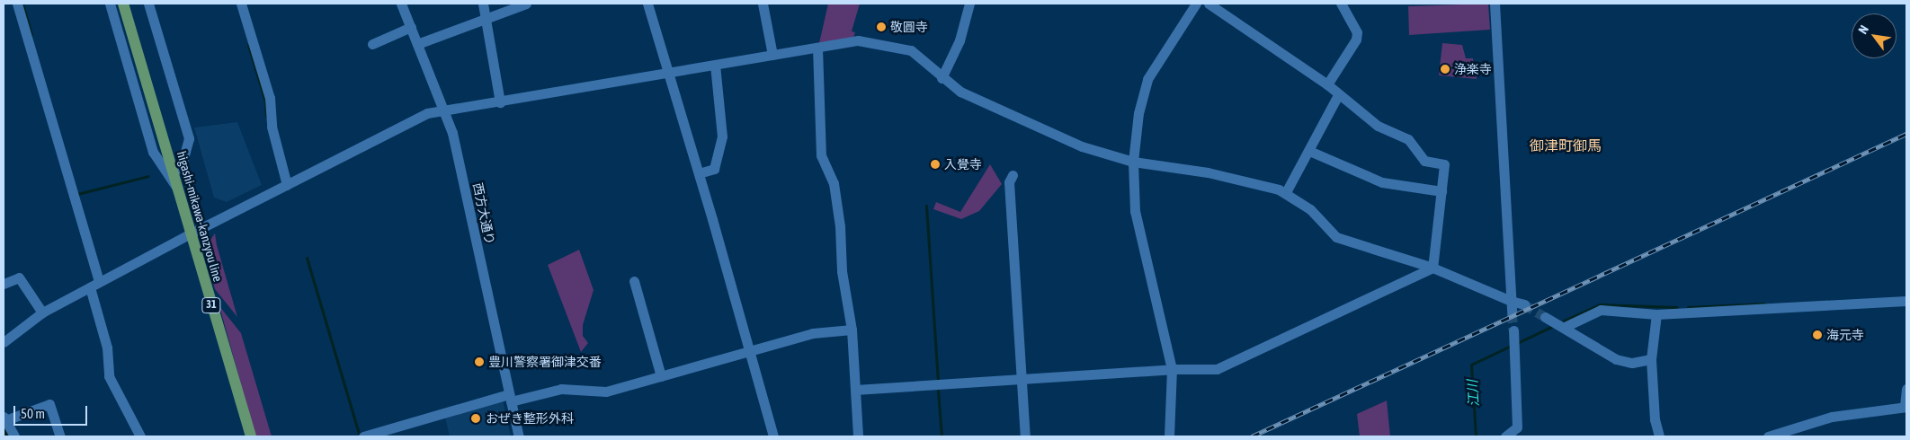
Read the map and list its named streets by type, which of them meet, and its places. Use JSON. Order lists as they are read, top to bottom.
{
  "streets": {
    "main road": ["higashi-mikawa-kanzyou line", "31"],
    "street": ["西方大通り"]
  },
  "districts": ["御津町御馬"],
  "water": ["江川"],
  "places": [
    "敬圓寺",
    "浄楽寺",
    "入覺寺",
    "海元寺",
    "豊川警察署御津交番",
    "おぜき整形外科"
  ],
  "scale_bar": "50 m",
  "north": "top left"
}
